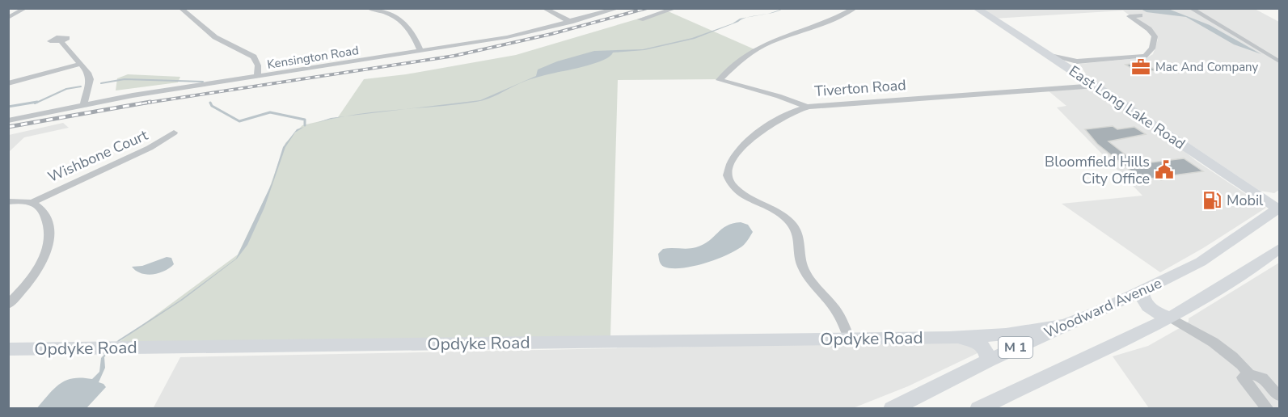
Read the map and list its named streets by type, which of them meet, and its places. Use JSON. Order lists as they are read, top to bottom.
{
  "streets": {
    "main road": [
      "East Long Lake Road",
      "Woodward Avenue",
      "Opdyke Road",
      "M 1"
    ],
    "street": ["Kensington Road", "Tiverton Road", "Wishbone Court"]
  },
  "crossings": [
    ["Tiverton Road", "East Long Lake Road"],
    ["Tiverton Road", "Opdyke Road"],
    ["East Long Lake Road", "Woodward Avenue"],
    ["Woodward Avenue", "Opdyke Road"]
  ],
  "places": {
    "office": ["Mac And Company"],
    "public building": ["Bloomfield Hills City Office"],
    "fuel station": ["Mobil"]
  }
}
